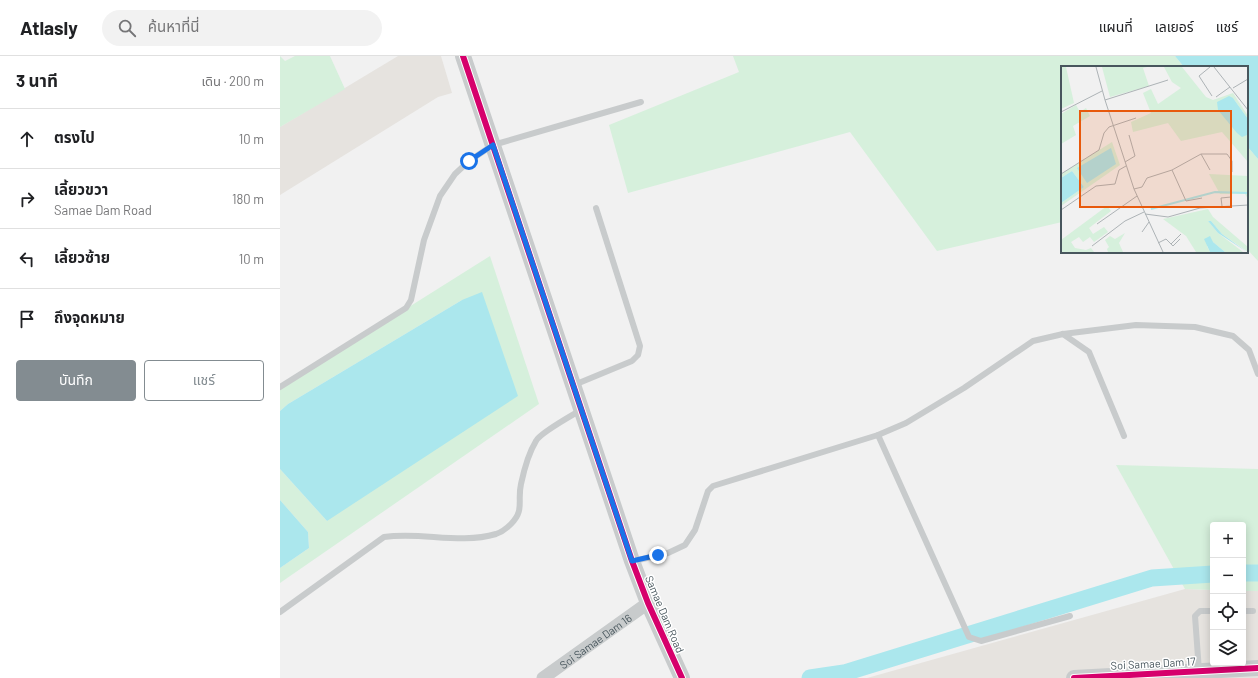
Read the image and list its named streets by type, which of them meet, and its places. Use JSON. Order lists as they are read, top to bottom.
{
  "streets": {
    "street": ["Samae Dam Road", "Soi Samae Dam 16", "Soi Samae Dam 17"]
  },
  "crossings": [
    ["Samae Dam Road", "Soi Samae Dam 16"]
  ],
  "page": {
    "header": "Atlasly",
    "search": "ค้นหาที่นี่",
    "nav": ["แผนที่", "เลเยอร์", "แชร์"],
    "heading": ["3 นาที", "เดิน · 200 m"],
    "list": [
      ["ตรงไป", "10 m"],
      ["เลี้ยวขวา", "Samae Dam Road", "180 m"],
      ["เลี้ยวซ้าย", "10 m"],
      "ถึงจุดหมาย"
    ],
    "buttons": ["บันทึก", "แชร์"],
    "map_buttons": ["+", "−"]
  }
}
